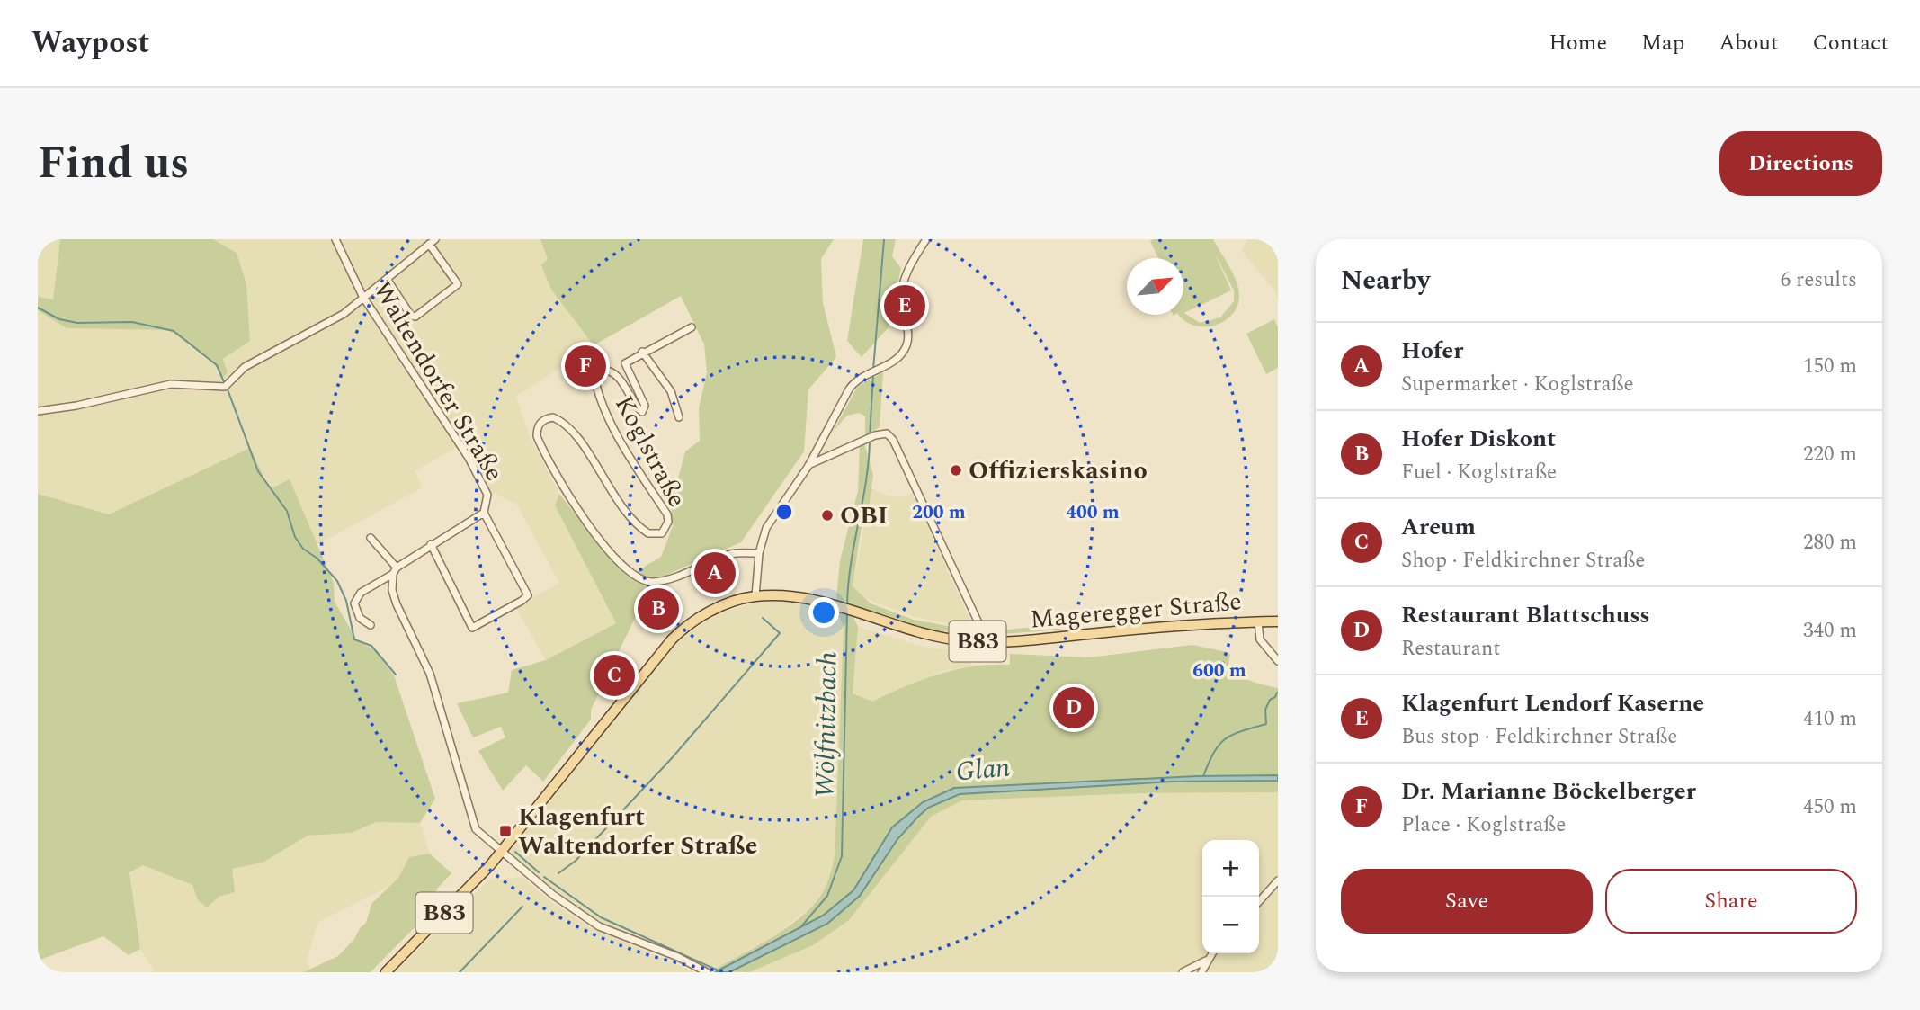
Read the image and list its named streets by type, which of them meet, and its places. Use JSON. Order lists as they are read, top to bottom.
{
  "streets": {
    "main road": ["Mageregger Straße", "B83"],
    "street": ["Waltendorfer Straße", "Koglstraße"]
  },
  "crossings": [
    ["Mageregger Straße", "B83"]
  ],
  "water": ["Wölfnitzbach", "Glan"],
  "places": {
    "other": ["Offizierskasino", "OBI"],
    "transit": ["Klagenfurt Waltendorfer Straße"]
  },
  "north": "top right",
  "page": {
    "header": "Waypost",
    "nav": [
      "Home",
      "Map",
      "About",
      "Contact"
    ],
    "title": "Find us",
    "buttons": [
      "Directions",
      ["Save", "Share"]
    ],
    "heading": ["Nearby", "6 results"],
    "pins": [
      "E",
      "F",
      "A",
      "B",
      "C",
      "D"
    ],
    "list": [
      {
        "mark": "A",
        "name": "Hofer",
        "note": "Supermarket · Koglstraße",
        "value": "150 m"
      },
      {
        "mark": "B",
        "name": "Hofer Diskont",
        "note": "Fuel · Koglstraße",
        "value": "220 m"
      },
      {
        "mark": "C",
        "name": "Areum",
        "note": "Shop · Feldkirchner Straße",
        "value": "280 m"
      },
      {
        "mark": "D",
        "name": "Restaurant Blattschuss",
        "note": "Restaurant",
        "value": "340 m"
      },
      {
        "mark": "E",
        "name": "Klagenfurt Lendorf Kaserne",
        "note": "Bus stop · Feldkirchner Straße",
        "value": "410 m"
      },
      {
        "mark": "F",
        "name": "Dr. Marianne Böckelberger",
        "note": "Place · Koglstraße",
        "value": "450 m"
      }
    ],
    "map_buttons": ["+", "−"]
  },
  "rings": ["200 m", "400 m", "600 m"]
}
